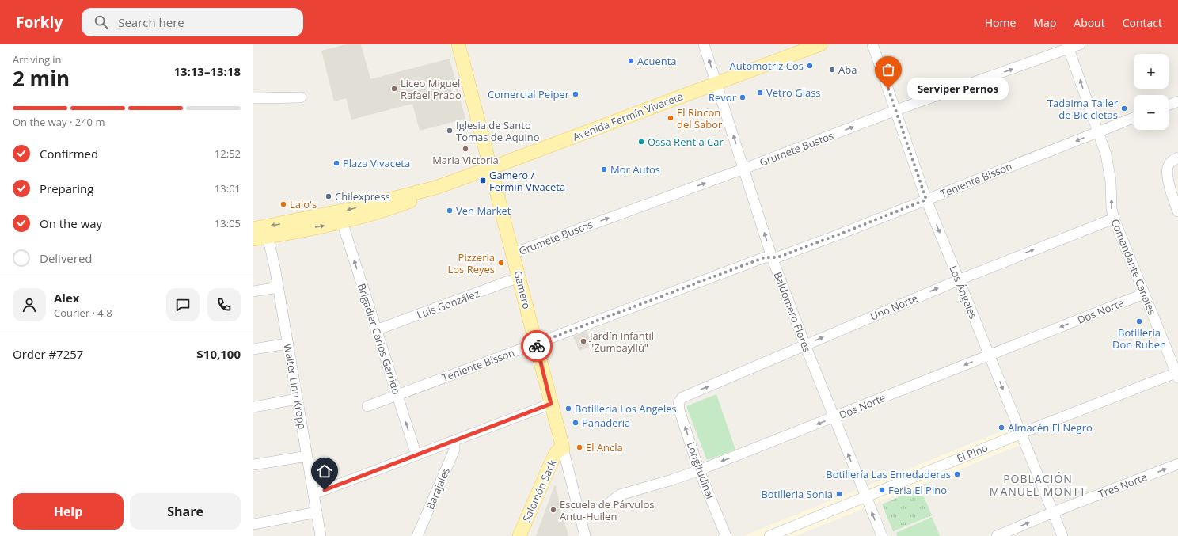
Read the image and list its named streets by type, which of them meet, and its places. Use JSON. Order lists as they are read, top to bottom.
{
  "streets": {
    "main road": ["Avenida Fermín Vivaceta", "Gamero", "Salomón Sack"],
    "street": [
      "Grumete Bustos",
      "Teniente Bisson",
      "Comandante Canales",
      "Los Ángeles",
      "Luis González",
      "Uno Norte",
      "Dos Norte",
      "Baldomero Flores",
      "Brigadier Carlos Garrido",
      "Walter Lihn Kropp",
      "El Pino",
      "Longitudinal",
      "Tres Norte",
      "Barajales"
    ]
  },
  "crossings": [
    ["Avenida Fermín Vivaceta", "Gamero"],
    ["Avenida Fermín Vivaceta", "Baldomero Flores"],
    ["Avenida Fermín Vivaceta", "Brigadier Carlos Garrido"],
    ["Avenida Fermín Vivaceta", "Walter Lihn Kropp"],
    ["Grumete Bustos", "Comandante Canales"],
    ["Grumete Bustos", "Gamero"],
    ["Grumete Bustos", "Los Ángeles"],
    ["Grumete Bustos", "Baldomero Flores"],
    ["Teniente Bisson", "Comandante Canales"],
    ["Teniente Bisson", "Gamero"],
    ["Teniente Bisson", "Los Ángeles"],
    ["Teniente Bisson", "Baldomero Flores"],
    ["Teniente Bisson", "Brigadier Carlos Garrido"],
    ["Comandante Canales", "Uno Norte"],
    ["Comandante Canales", "Dos Norte"],
    ["Comandante Canales", "El Pino"],
    ["Gamero", "Luis González"],
    ["Gamero", "Dos Norte"],
    ["Gamero", "Salomón Sack"],
    ["Los Ángeles", "Uno Norte"],
    ["Los Ángeles", "Dos Norte"],
    ["Los Ángeles", "El Pino"],
    ["Los Ángeles", "Tres Norte"],
    ["Luis González", "Brigadier Carlos Garrido"],
    ["Uno Norte", "Baldomero Flores"],
    ["Uno Norte", "Longitudinal"],
    ["Dos Norte", "Baldomero Flores"],
    ["Dos Norte", "Longitudinal"],
    ["Baldomero Flores", "El Pino"]
  ],
  "one_way": [
    "Grumete Bustos",
    "Comandante Canales",
    "Uno Norte",
    "Dos Norte",
    "Baldomero Flores",
    "Brigadier Carlos Garrido",
    "Longitudinal",
    "Tres Norte"
  ],
  "districts": ["POBLACIÓN MANUEL MONTT"],
  "places": {
    "other": [
      "Acuenta",
      "Automotriz Cos",
      "Aba",
      "Liceo Miguel Rafael Prado",
      "Serviper Pernos",
      "Vetro Glass",
      "Comercial Peiper",
      "Revor",
      "Tadaima Taller de Bicicletas",
      "El Rincon del Sabor",
      "Iglesia de Santo Tomas de Aquino",
      "Ossa Rent a Car",
      "Maria Victoria",
      "Plaza Vivaceta",
      "Mor Autos",
      "Chilexpress",
      "Lalo's",
      "Ven Market",
      "Pizzeria Los Reyes",
      "Botilleria Don Ruben",
      "Jardín Infantil \"Zumbayllú\"",
      "Botilleria Los Angeles",
      "Panaderia",
      "Almacén El Negro",
      "El Ancla",
      "Botillería Las Enredaderas",
      "Feria El Pino",
      "Botilleria Sonia",
      "Escuela de Párvulos Antu-Huilen"
    ],
    "transit": ["Gamero / Fermin Vivaceta"]
  },
  "page": {
    "header": "Forkly",
    "search": "Search here",
    "nav": [
      "Home",
      "Map",
      "About",
      "Contact"
    ],
    "heading": ["2 min", "Arriving in", "13:13–13:18"],
    "panel": [
      "Alex",
      "Courier · 4.8",
      "Order #7257",
      "$10,100"
    ],
    "map_buttons": ["+", "−"],
    "bubble": "Serviper Pernos",
    "bar": "On the way · 240 m",
    "list": [
      ["Confirmed", "12:52"],
      ["Preparing", "13:01"],
      ["On the way", "13:05"],
      "Delivered"
    ],
    "buttons": ["Help", "Share"]
  }
}
